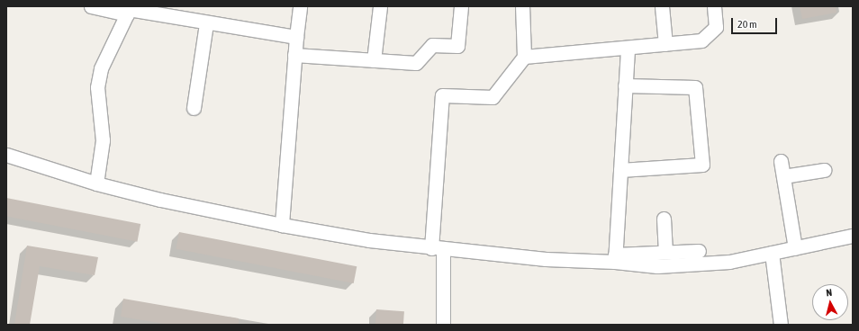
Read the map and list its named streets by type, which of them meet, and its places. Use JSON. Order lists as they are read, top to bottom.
{
  "scale_bar": "20 m",
  "north": "top"
}
